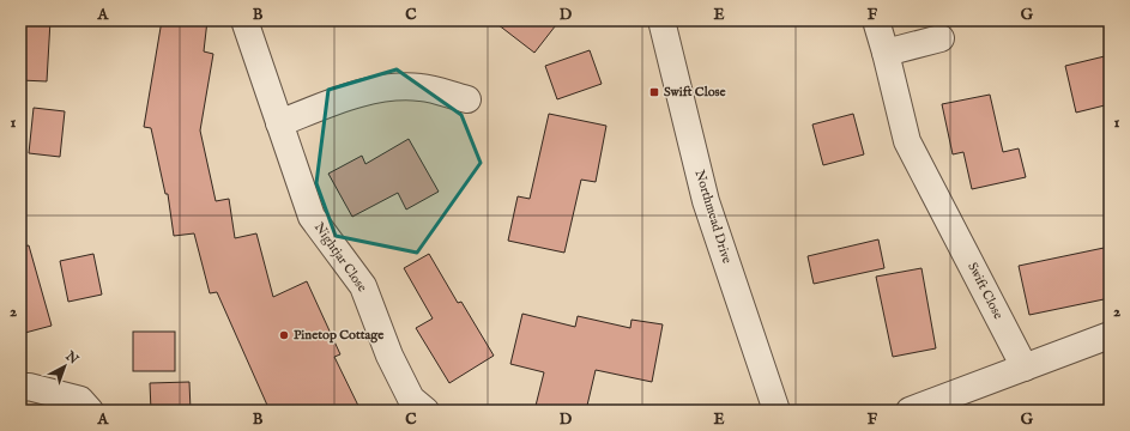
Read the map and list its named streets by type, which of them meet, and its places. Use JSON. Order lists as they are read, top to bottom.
{
  "streets": {
    "street": ["Northmead Drive", "Nightjar Close", "Swift Close"]
  },
  "places": {
    "transit": ["Swift Close"],
    "other": ["Pinetop Cottage"]
  },
  "north": "top right",
  "grid": {
    "columns": [
      "A",
      "B",
      "C",
      "D",
      "E",
      "F",
      "G"
    ],
    "rows": ["1", "2"]
  }
}
